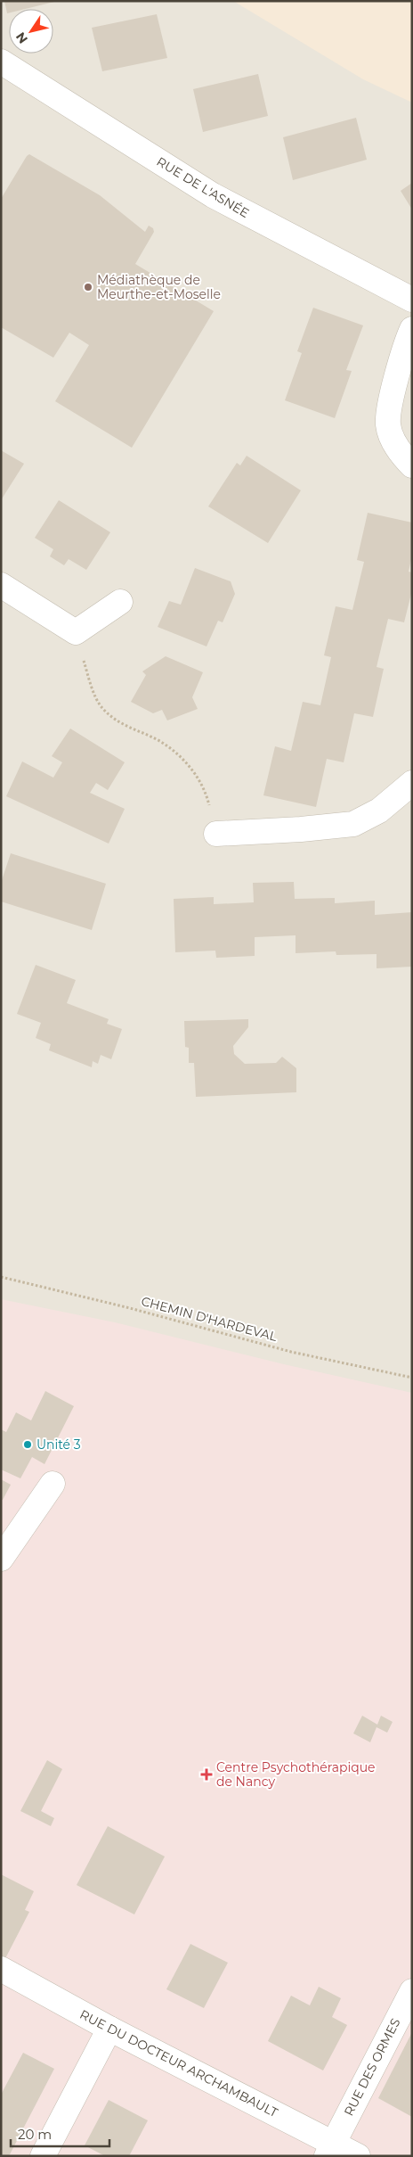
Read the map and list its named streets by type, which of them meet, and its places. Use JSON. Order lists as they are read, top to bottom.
{
  "streets": {
    "street": ["RUE DE L'ASNÉE", "RUE DU DOCTEUR ARCHAMBAULT", "RUE DES ORMES"],
    "path": ["CHEMIN D'HARDEVAL"]
  },
  "crossings": [
    ["RUE DU DOCTEUR ARCHAMBAULT", "RUE DES ORMES"]
  ],
  "places": {
    "other": ["Médiathèque de Meurthe-et-Moselle", "Unité 3"],
    "health": ["Centre Psychothérapique de Nancy"]
  },
  "scale_bar": "20 m",
  "north": "bottom left"
}
